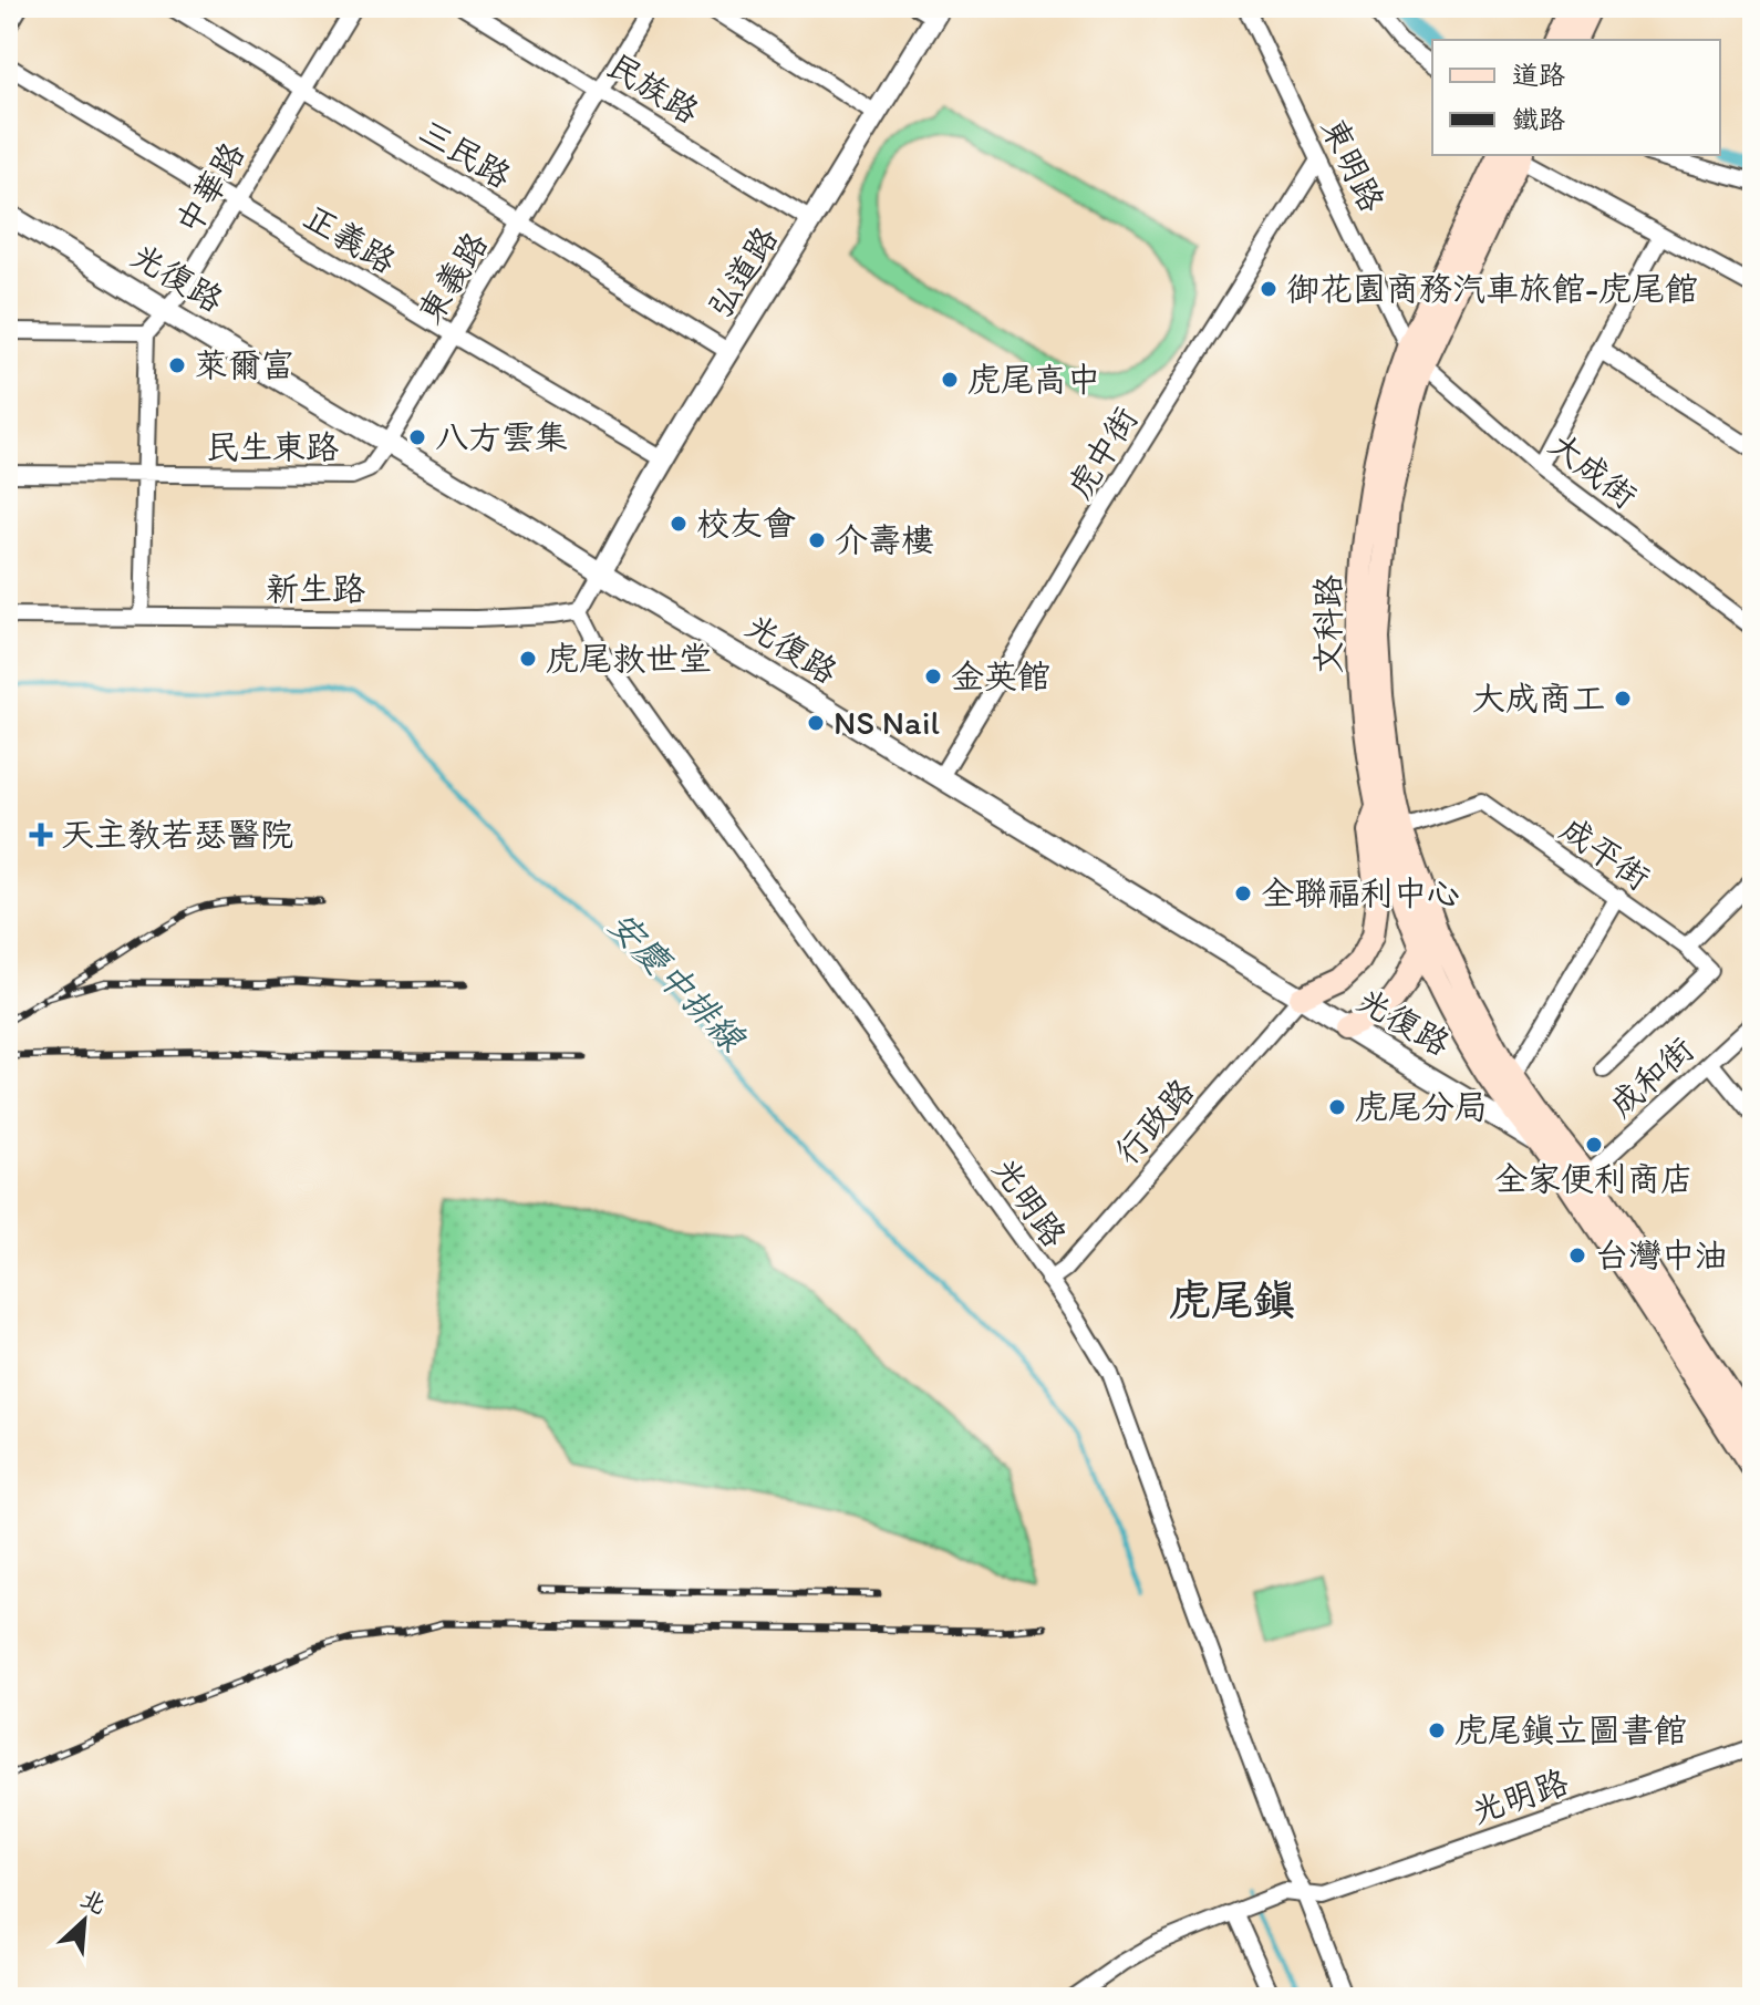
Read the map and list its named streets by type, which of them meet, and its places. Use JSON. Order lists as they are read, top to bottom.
{
  "streets": {
    "main road": ["文科路"],
    "street": [
      "民族路",
      "三民路",
      "東明路",
      "中華路",
      "正義路",
      "弘道路",
      "光復路",
      "東義路",
      "民生東路",
      "虎中街",
      "大成街",
      "新生路",
      "成平街",
      "成和街",
      "行政路",
      "光明路"
    ]
  },
  "crossings": [
    ["民族路", "弘道路"],
    ["民族路", "東義路"],
    ["三民路", "中華路"],
    ["三民路", "弘道路"],
    ["三民路", "東義路"],
    ["東明路", "虎中街"],
    ["東明路", "大成街"],
    ["東明路", "文科路"],
    ["中華路", "正義路"],
    ["中華路", "光復路"],
    ["正義路", "弘道路"],
    ["正義路", "東義路"],
    ["弘道路", "光復路"],
    ["光復路", "東義路"],
    ["光復路", "民生東路"],
    ["光復路", "虎中街"],
    ["光復路", "文科路"],
    ["光復路", "行政路"],
    ["東義路", "民生東路"],
    ["大成街", "文科路"],
    ["新生路", "光明路"],
    ["文科路", "成平街"],
    ["文科路", "成和街"],
    ["行政路", "光明路"]
  ],
  "districts": ["虎尾鎮"],
  "water": ["安慶中排線"],
  "places": {
    "other": [
      "御花園商務汽車旅館-虎尾館",
      "萊爾富",
      "虎尾高中",
      "八方雲集",
      "校友會",
      "介壽樓",
      "虎尾救世堂",
      "金英館",
      "大成商工",
      "NS Nail",
      "全聯福利中心",
      "虎尾分局",
      "全家便利商店",
      "台灣中油",
      "虎尾鎮立圖書館"
    ],
    "health": ["天主教若瑟醫院"]
  },
  "legend": ["道路", "鐵路"],
  "north": "top right"
}
